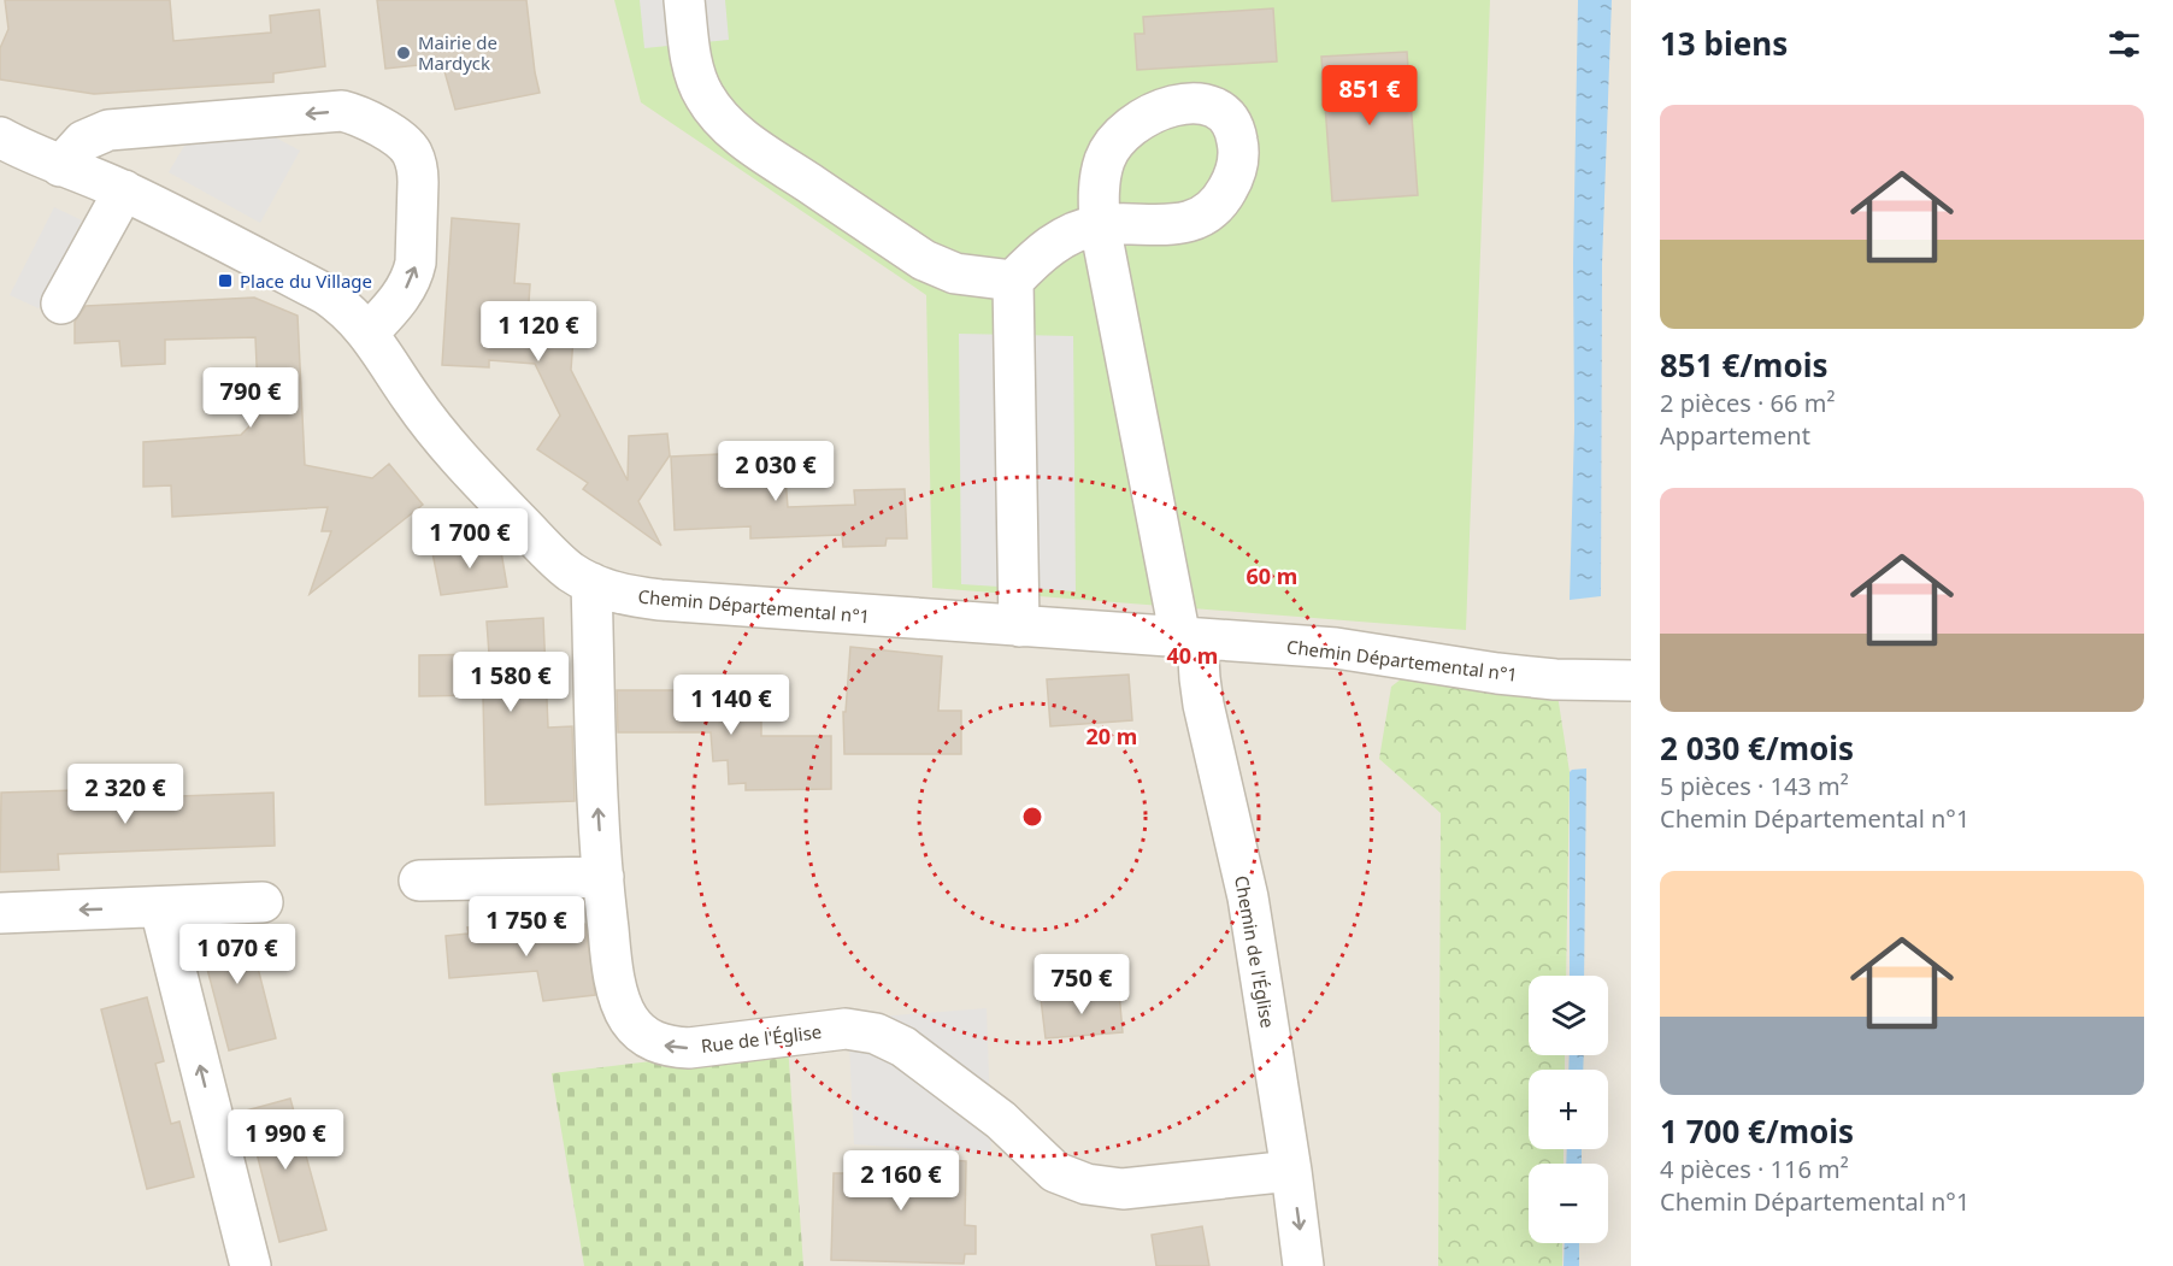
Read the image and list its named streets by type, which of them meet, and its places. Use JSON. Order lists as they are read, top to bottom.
{
  "streets": {
    "street": ["Chemin Départemental n°1", "Chemin de l'Église", "Rue de l'Église"]
  },
  "crossings": [
    ["Chemin Départemental n°1", "Chemin de l'Église"],
    ["Chemin Départemental n°1", "Rue de l'Église"],
    ["Chemin de l'Église", "Rue de l'Église"]
  ],
  "places": {
    "other": ["Mairie de Mardyck"],
    "transit": ["Place du Village"]
  },
  "page": {
    "heading": "13 biens",
    "price": [
      "851 €",
      "1 120 €",
      "790 €",
      "2 030 €",
      "1 700 €",
      "1 580 €",
      "1 140 €",
      "2 320 €",
      "1 750 €",
      "1 070 €",
      "750 €",
      "1 990 €",
      "2 160 €"
    ],
    "list": [
      {
        "name": "851 €/mois",
        "note": "2 pièces · 66 m² · Appartement"
      },
      {
        "name": "2 030 €/mois",
        "note": "5 pièces · 143 m² · Chemin Départemental n°1"
      },
      {
        "name": "1 700 €/mois",
        "note": "4 pièces · 116 m² · Chemin Départemental n°1"
      }
    ],
    "map_buttons": ["+", "−"]
  },
  "rings": ["60 m", "40 m", "20 m"]
}
